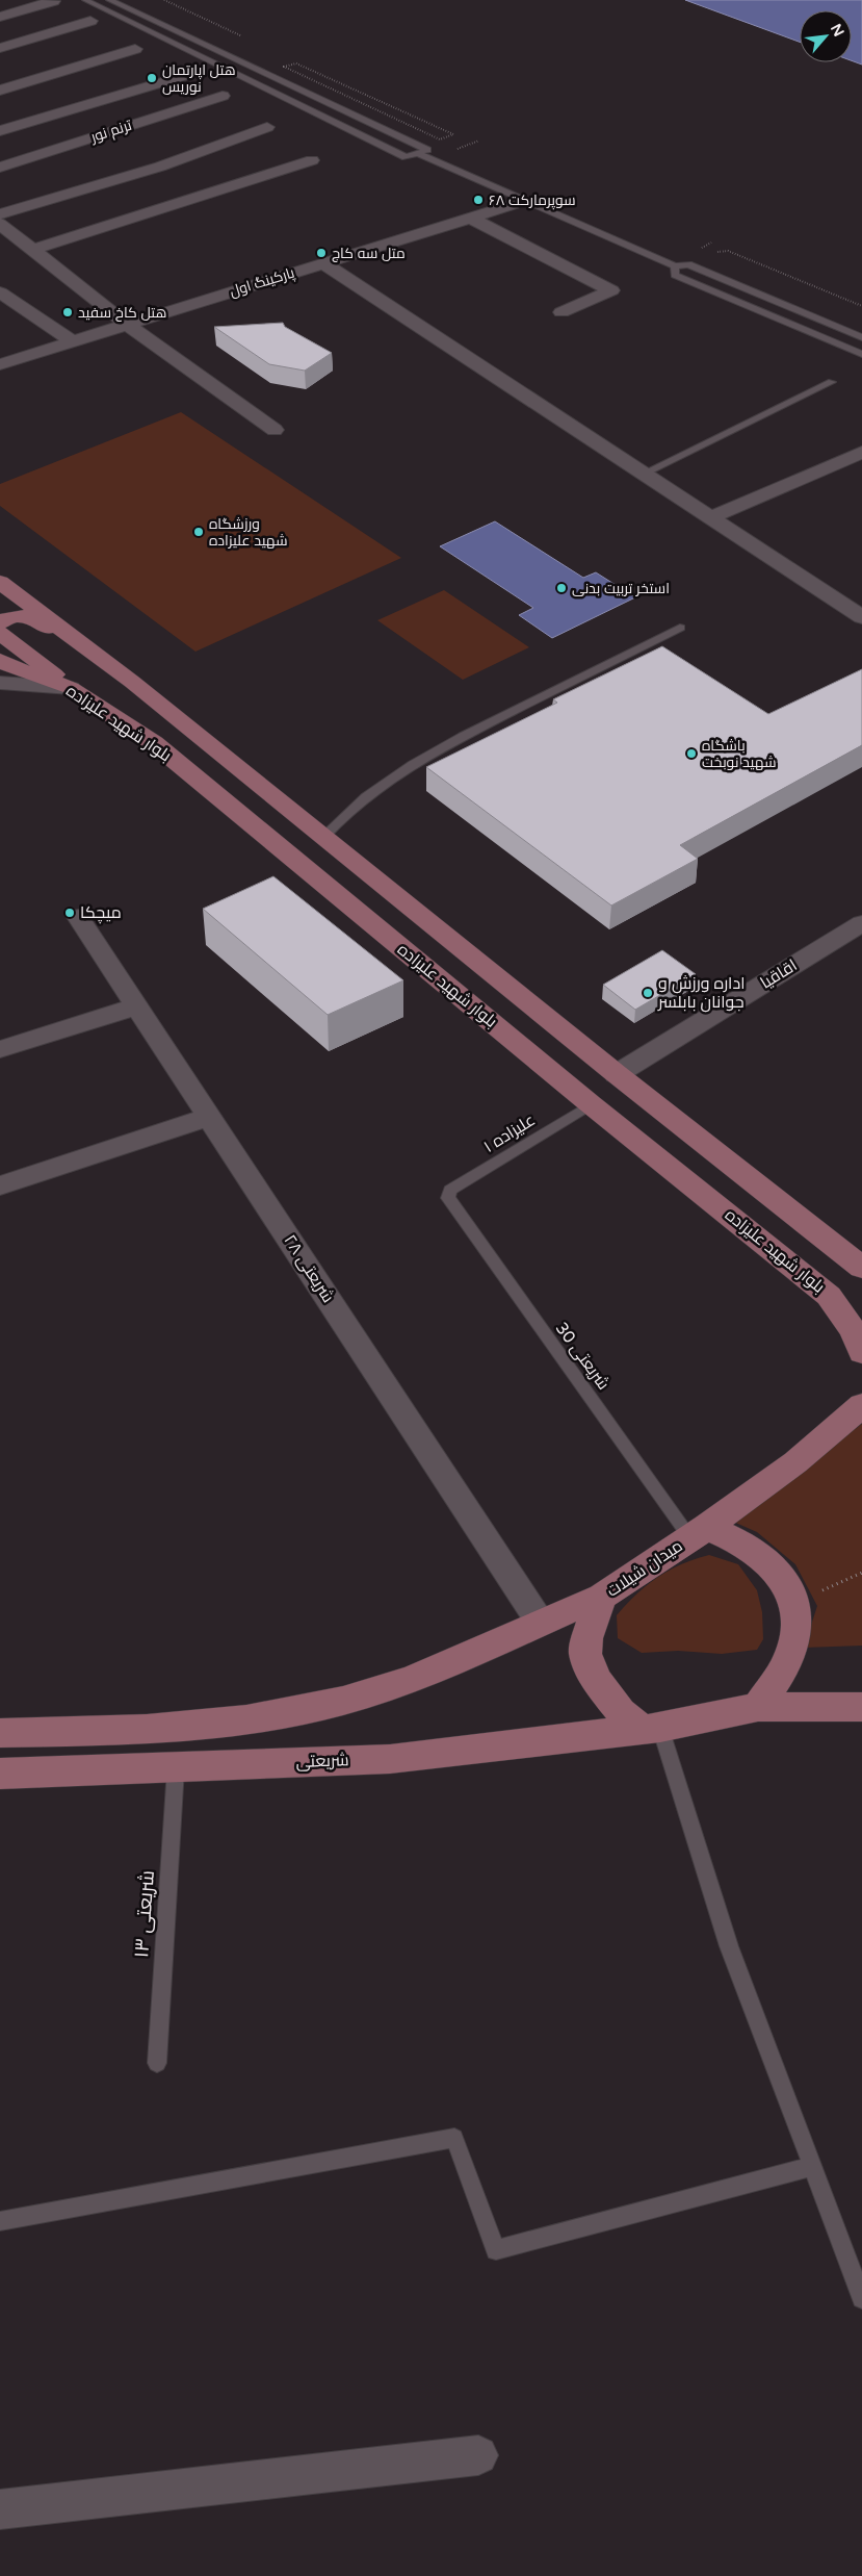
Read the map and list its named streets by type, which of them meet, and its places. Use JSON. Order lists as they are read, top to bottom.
{
  "streets": {
    "main road": ["بلوار شهید علیزاده", "میدان شیلات", "شریعتی"],
    "street": [
      "ترنم نور",
      "پارکینگ اول",
      "اقاقیا",
      "شریعتی ۲۸"
    ],
    "lane": ["علیزاده ۱", "شریعتی 30", "شریعتی ۱۳"]
  },
  "crossings": [
    ["بلوار شهید علیزاده", "علیزاده ۱"],
    ["علیزاده ۱", "شریعتی 30"],
    ["شریعتی 30", "میدان شیلات"],
    ["میدان شیلات", "شریعتی"],
    ["شریعتی", "شریعتی ۱۳"]
  ],
  "places": [
    "هتل اپارتمان نوريس",
    "سوپرمارکت ۶۸",
    "متل سه کاج",
    "هتل کاخ سفید",
    "ورزشگاه شهید علیزاده",
    "استخر تربیت بدنی",
    "باشگاه شهید نوبخت",
    "میچکا",
    "اداره ورزش و جوانان بابلسر"
  ],
  "north": "top right"
}
